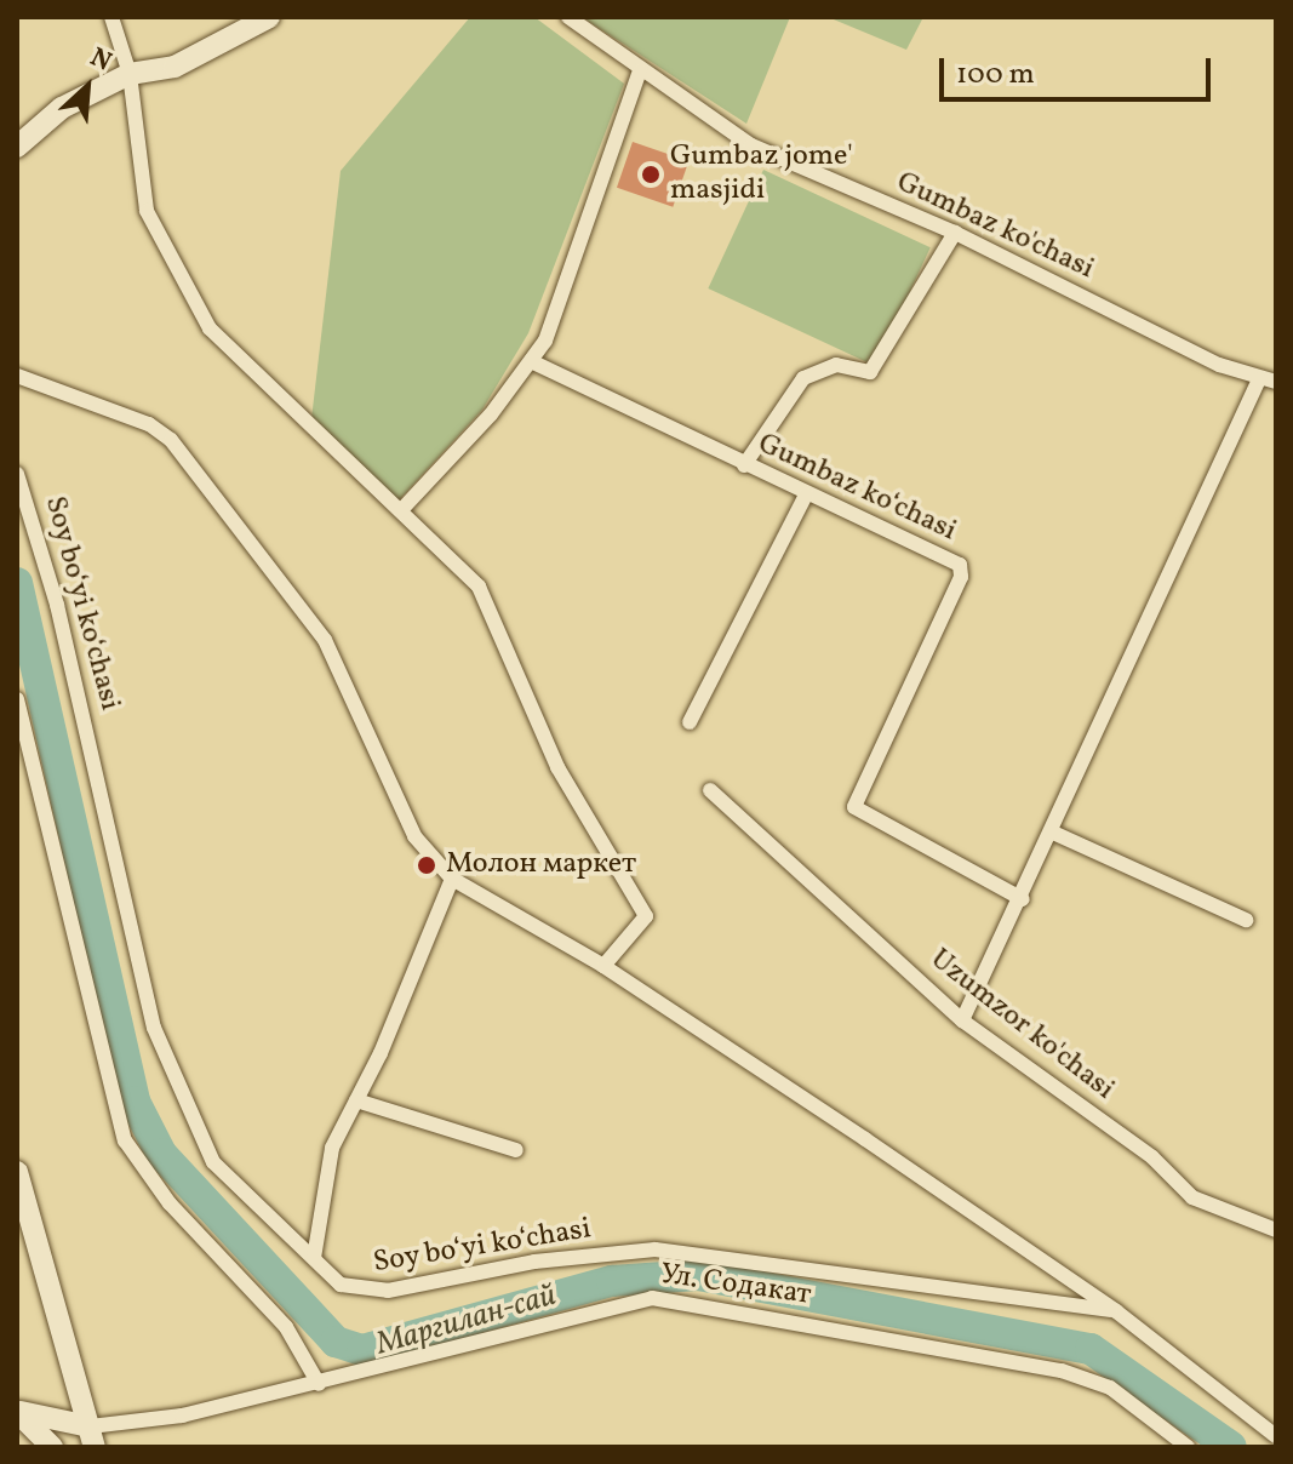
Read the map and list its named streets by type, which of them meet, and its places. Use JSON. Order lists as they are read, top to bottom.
{
  "streets": {
    "street": [
      "Gumbaz ko'chasi",
      "Gumbaz koʻchasi",
      "Soy boʻyi koʻchasi",
      "Uzumzor ko'chasi",
      "Ул. Содакат"
    ]
  },
  "water": ["Маргилан-сай"],
  "places": ["Gumbaz jome' masjidi", "Молон маркет"],
  "scale_bar": "100 m",
  "north": "top right"
}
